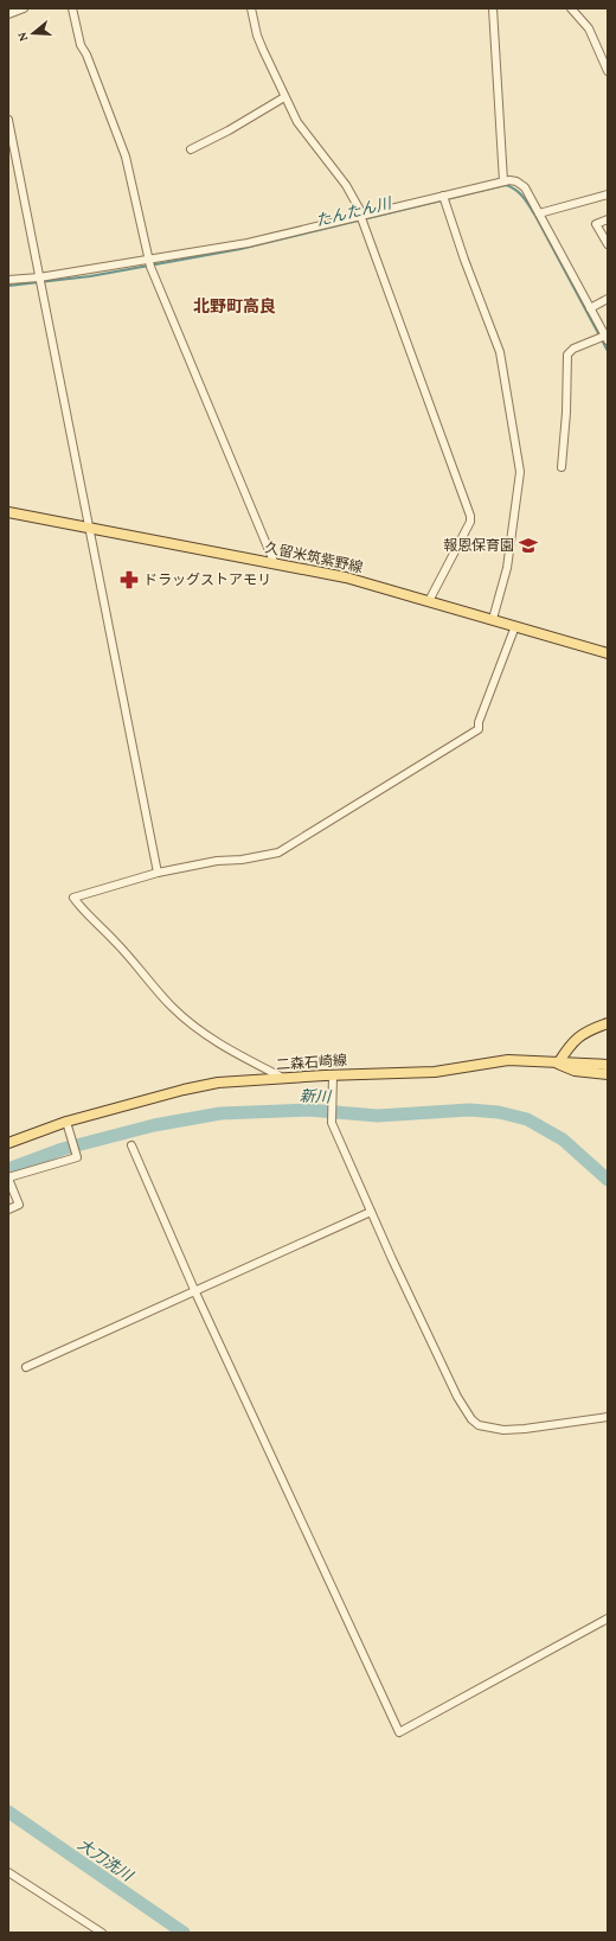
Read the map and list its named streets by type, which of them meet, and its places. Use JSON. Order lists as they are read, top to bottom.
{
  "streets": {
    "main road": ["久留米筑紫野線", "二森石崎線"]
  },
  "districts": ["北野町高良"],
  "water": ["たんたん川", "新川", "大刀洗川"],
  "places": {
    "school or university": ["報恩保育園"],
    "pharmacy": ["ドラッグストアモリ"]
  },
  "north": "left"
}
